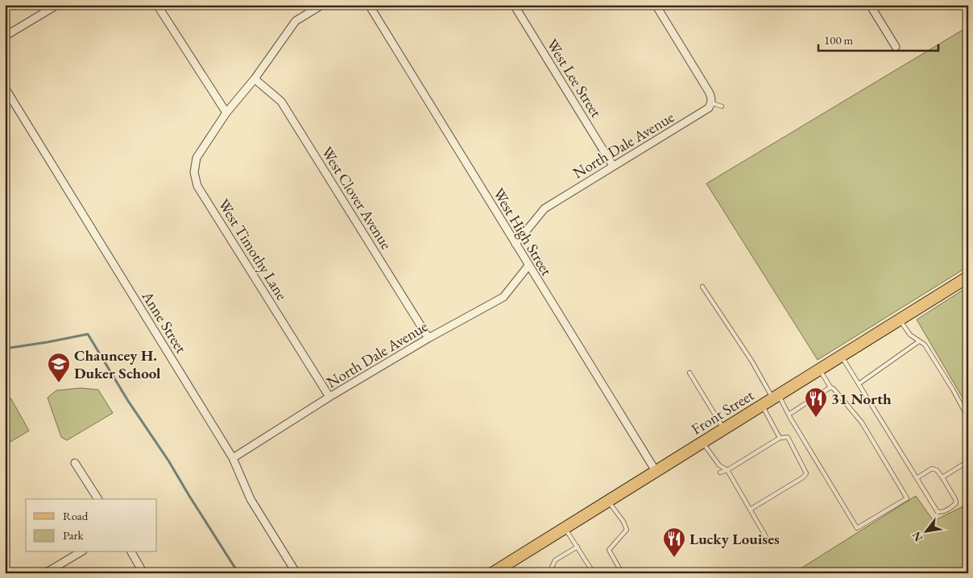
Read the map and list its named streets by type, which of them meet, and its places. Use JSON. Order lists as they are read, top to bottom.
{
  "streets": {
    "main road": ["Front Street"],
    "street": [
      "West Lee Street",
      "North Dale Avenue",
      "West Clover Avenue",
      "West High Street",
      "West Timothy Lane",
      "Anne Street"
    ]
  },
  "crossings": [
    ["West Lee Street", "North Dale Avenue"],
    ["North Dale Avenue", "West Clover Avenue"],
    ["North Dale Avenue", "West High Street"],
    ["North Dale Avenue", "West Timothy Lane"],
    ["North Dale Avenue", "Anne Street"],
    ["West Clover Avenue", "West Timothy Lane"],
    ["West High Street", "Front Street"]
  ],
  "places": {
    "school or university": ["Chauncey H. Duker School"],
    "restaurant": ["31 North", "Lucky Louises"]
  },
  "legend": ["Road", "Park"],
  "scale_bar": "100 m",
  "north": "bottom left"
}
